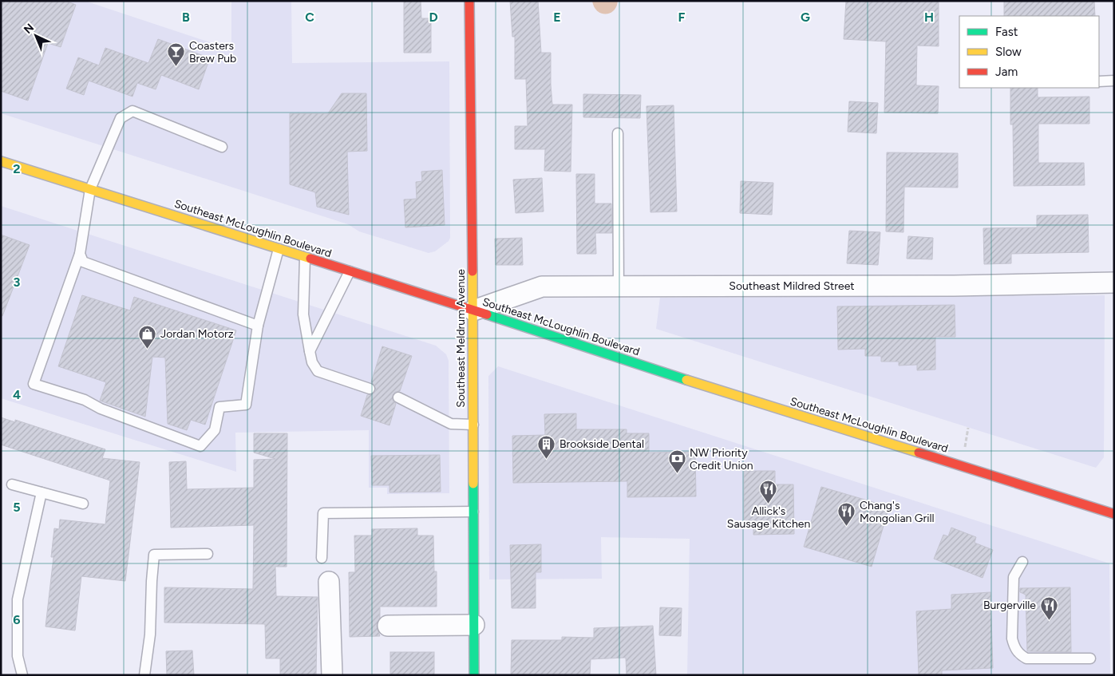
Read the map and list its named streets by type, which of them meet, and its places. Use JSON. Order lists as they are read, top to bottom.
{
  "streets": {
    "main road": ["Southeast McLoughlin Boulevard", "Southeast Meldrum Avenue"],
    "street": ["Southeast Mildred Street"]
  },
  "crossings": [
    ["Southeast McLoughlin Boulevard", "Southeast Mildred Street"],
    ["Southeast McLoughlin Boulevard", "Southeast Meldrum Avenue"],
    ["Southeast Mildred Street", "Southeast Meldrum Avenue"]
  ],
  "places": {
    "bar": ["Coasters Brew Pub"],
    "shop": ["Jordan Motorz"],
    "building": ["Brookside Dental"],
    "bank": ["NW Priority Credit Union"],
    "restaurant": ["Allick's Sausage Kitchen", "Chang's Mongolian Grill", "Burgerville"]
  },
  "legend": ["Fast", "Slow", "Jam"],
  "north": "top left",
  "grid": {
    "columns": [
      "B",
      "C",
      "D",
      "E",
      "F",
      "G",
      "H"
    ],
    "rows": [
      "2",
      "3",
      "4",
      "5",
      "6"
    ]
  }
}
